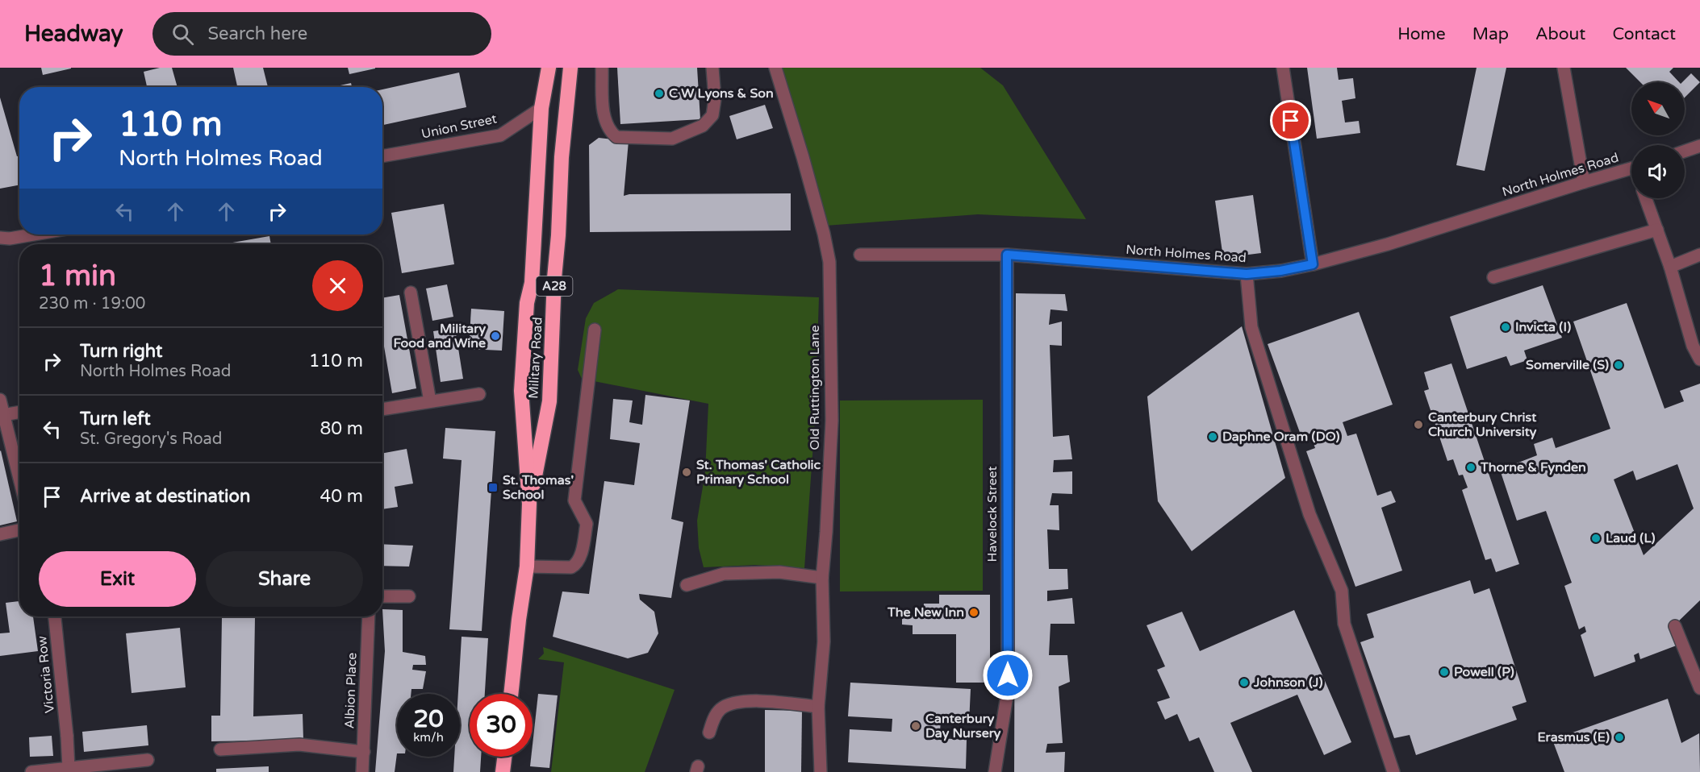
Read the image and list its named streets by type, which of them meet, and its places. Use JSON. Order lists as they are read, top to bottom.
{
  "streets": {
    "highway": ["A28", "Military Road"],
    "street": [
      "Union Street",
      "North Holmes Road",
      "Old Ruttington Lane",
      "Havelock Street",
      "Victoria Row",
      "Albion Place"
    ]
  },
  "crossings": [
    ["Union Street", "Military Road"],
    ["North Holmes Road", "Havelock Street"]
  ],
  "places": {
    "other": [
      "C W Lyons & Son",
      "Invicta (I)",
      "Military Food and Wine",
      "Somerville (S)",
      "Canterbury Christ Church University",
      "Daphne Oram (DO)",
      "Thorne & Fynden",
      "St. Thomas' Catholic Primary School",
      "Laud (L)",
      "The New Inn",
      "Powell (P)",
      "Johnson (J)",
      "Canterbury Day Nursery",
      "Erasmus (E)"
    ],
    "transit": ["St. Thomas' School"]
  },
  "north": "top left",
  "page": {
    "header": "Headway",
    "search": "Search here",
    "nav": [
      "Home",
      "Map",
      "About",
      "Contact"
    ],
    "turn": ["110 m", "North Holmes Road"],
    "heading": ["1 min", "230 m · 19:00"],
    "list": [
      {
        "name": "Turn right",
        "note": "North Holmes Road",
        "value": "110 m"
      },
      {
        "name": "Turn left",
        "note": "St. Gregory's Road",
        "value": "80 m"
      },
      {
        "name": "Arrive at destination",
        "value": "40 m"
      }
    ],
    "buttons": ["Exit", "Share"],
    "speed": "20 km/h",
    "limit": "30"
  }
}
